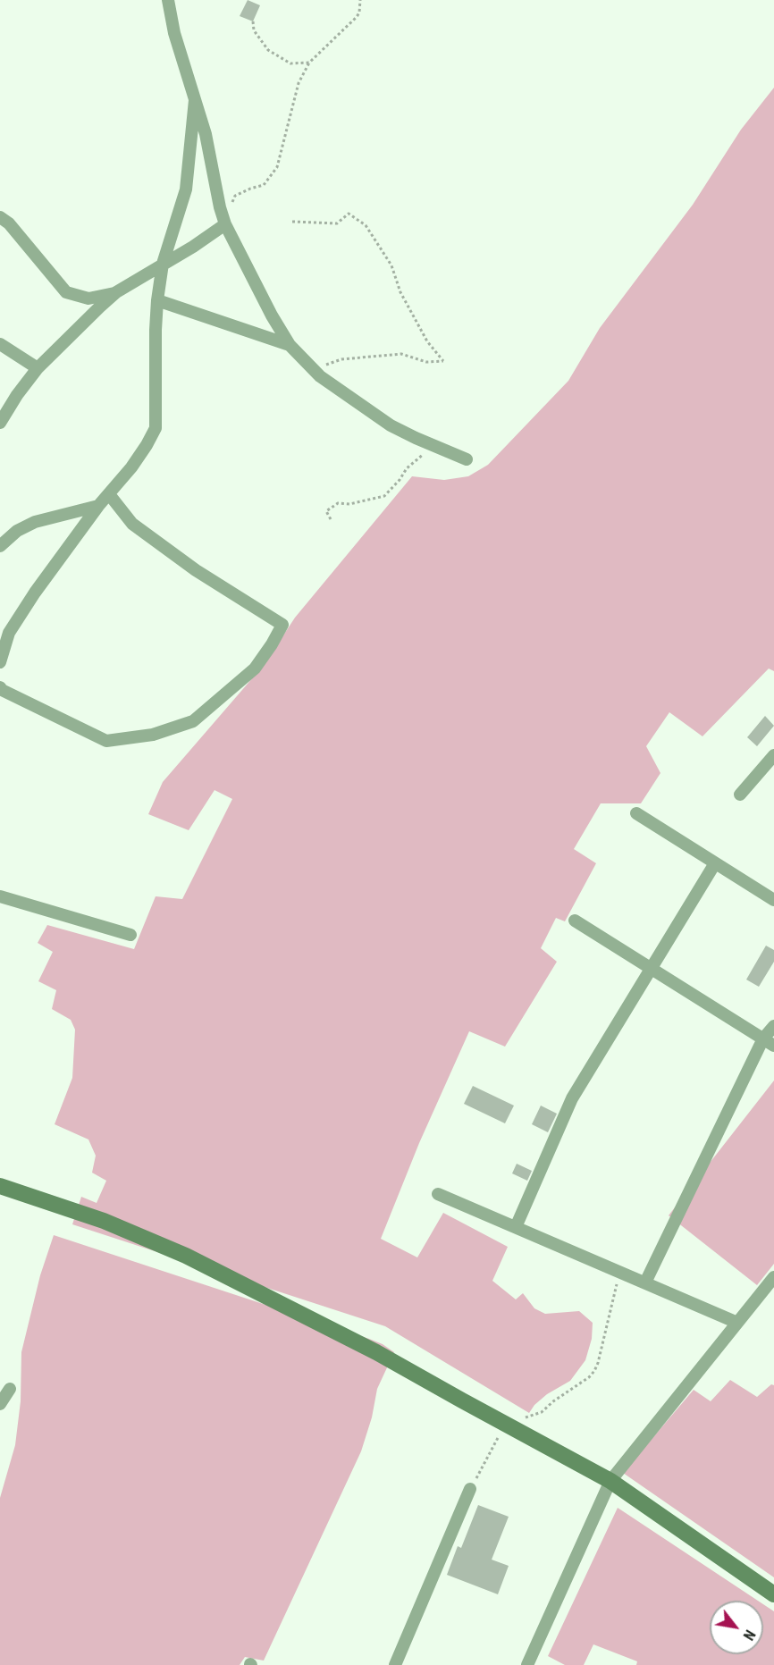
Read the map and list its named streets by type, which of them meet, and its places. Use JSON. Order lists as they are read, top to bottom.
{
  "north": "bottom right"
}
